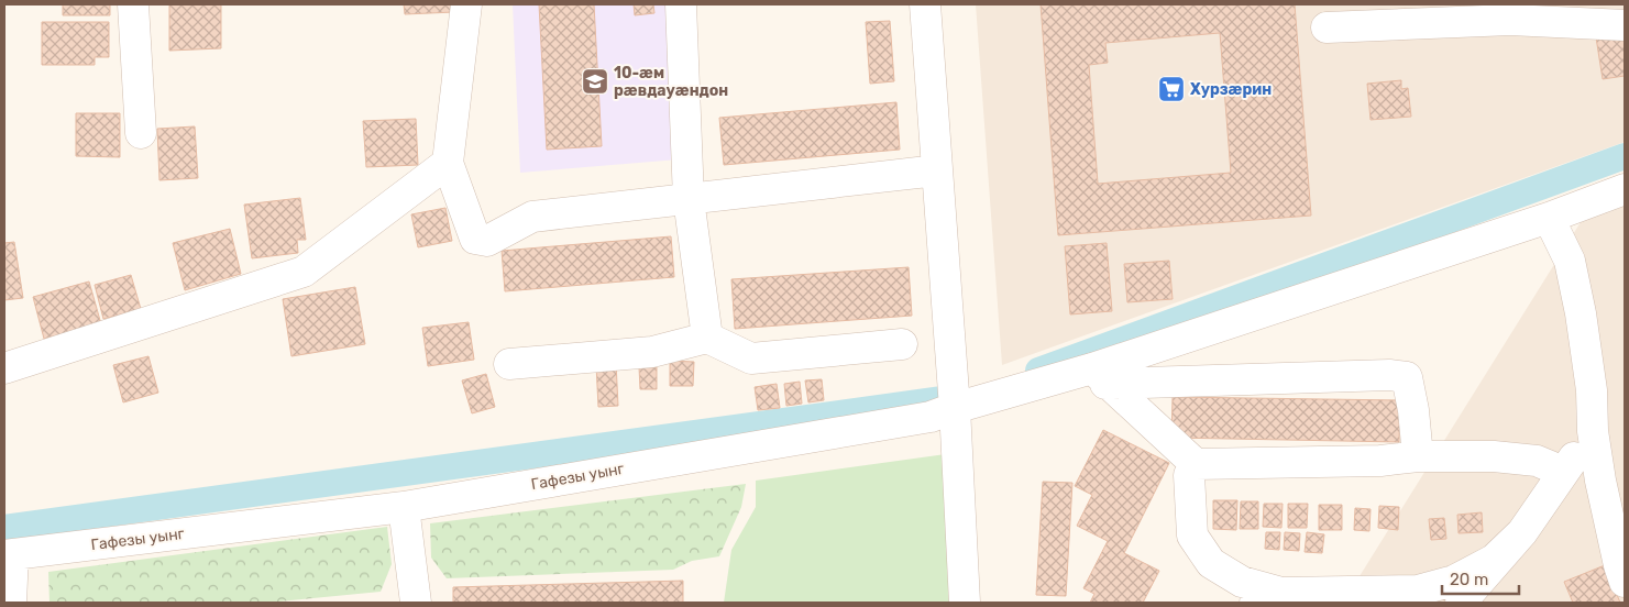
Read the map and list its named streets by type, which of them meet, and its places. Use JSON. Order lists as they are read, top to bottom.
{
  "streets": {
    "street": ["Гафезы уынг"]
  },
  "places": {
    "school or university": ["10-æм рӕвдауӕндон"],
    "supermarket": ["Хурзæрин"]
  },
  "scale_bar": "20 m"
}
